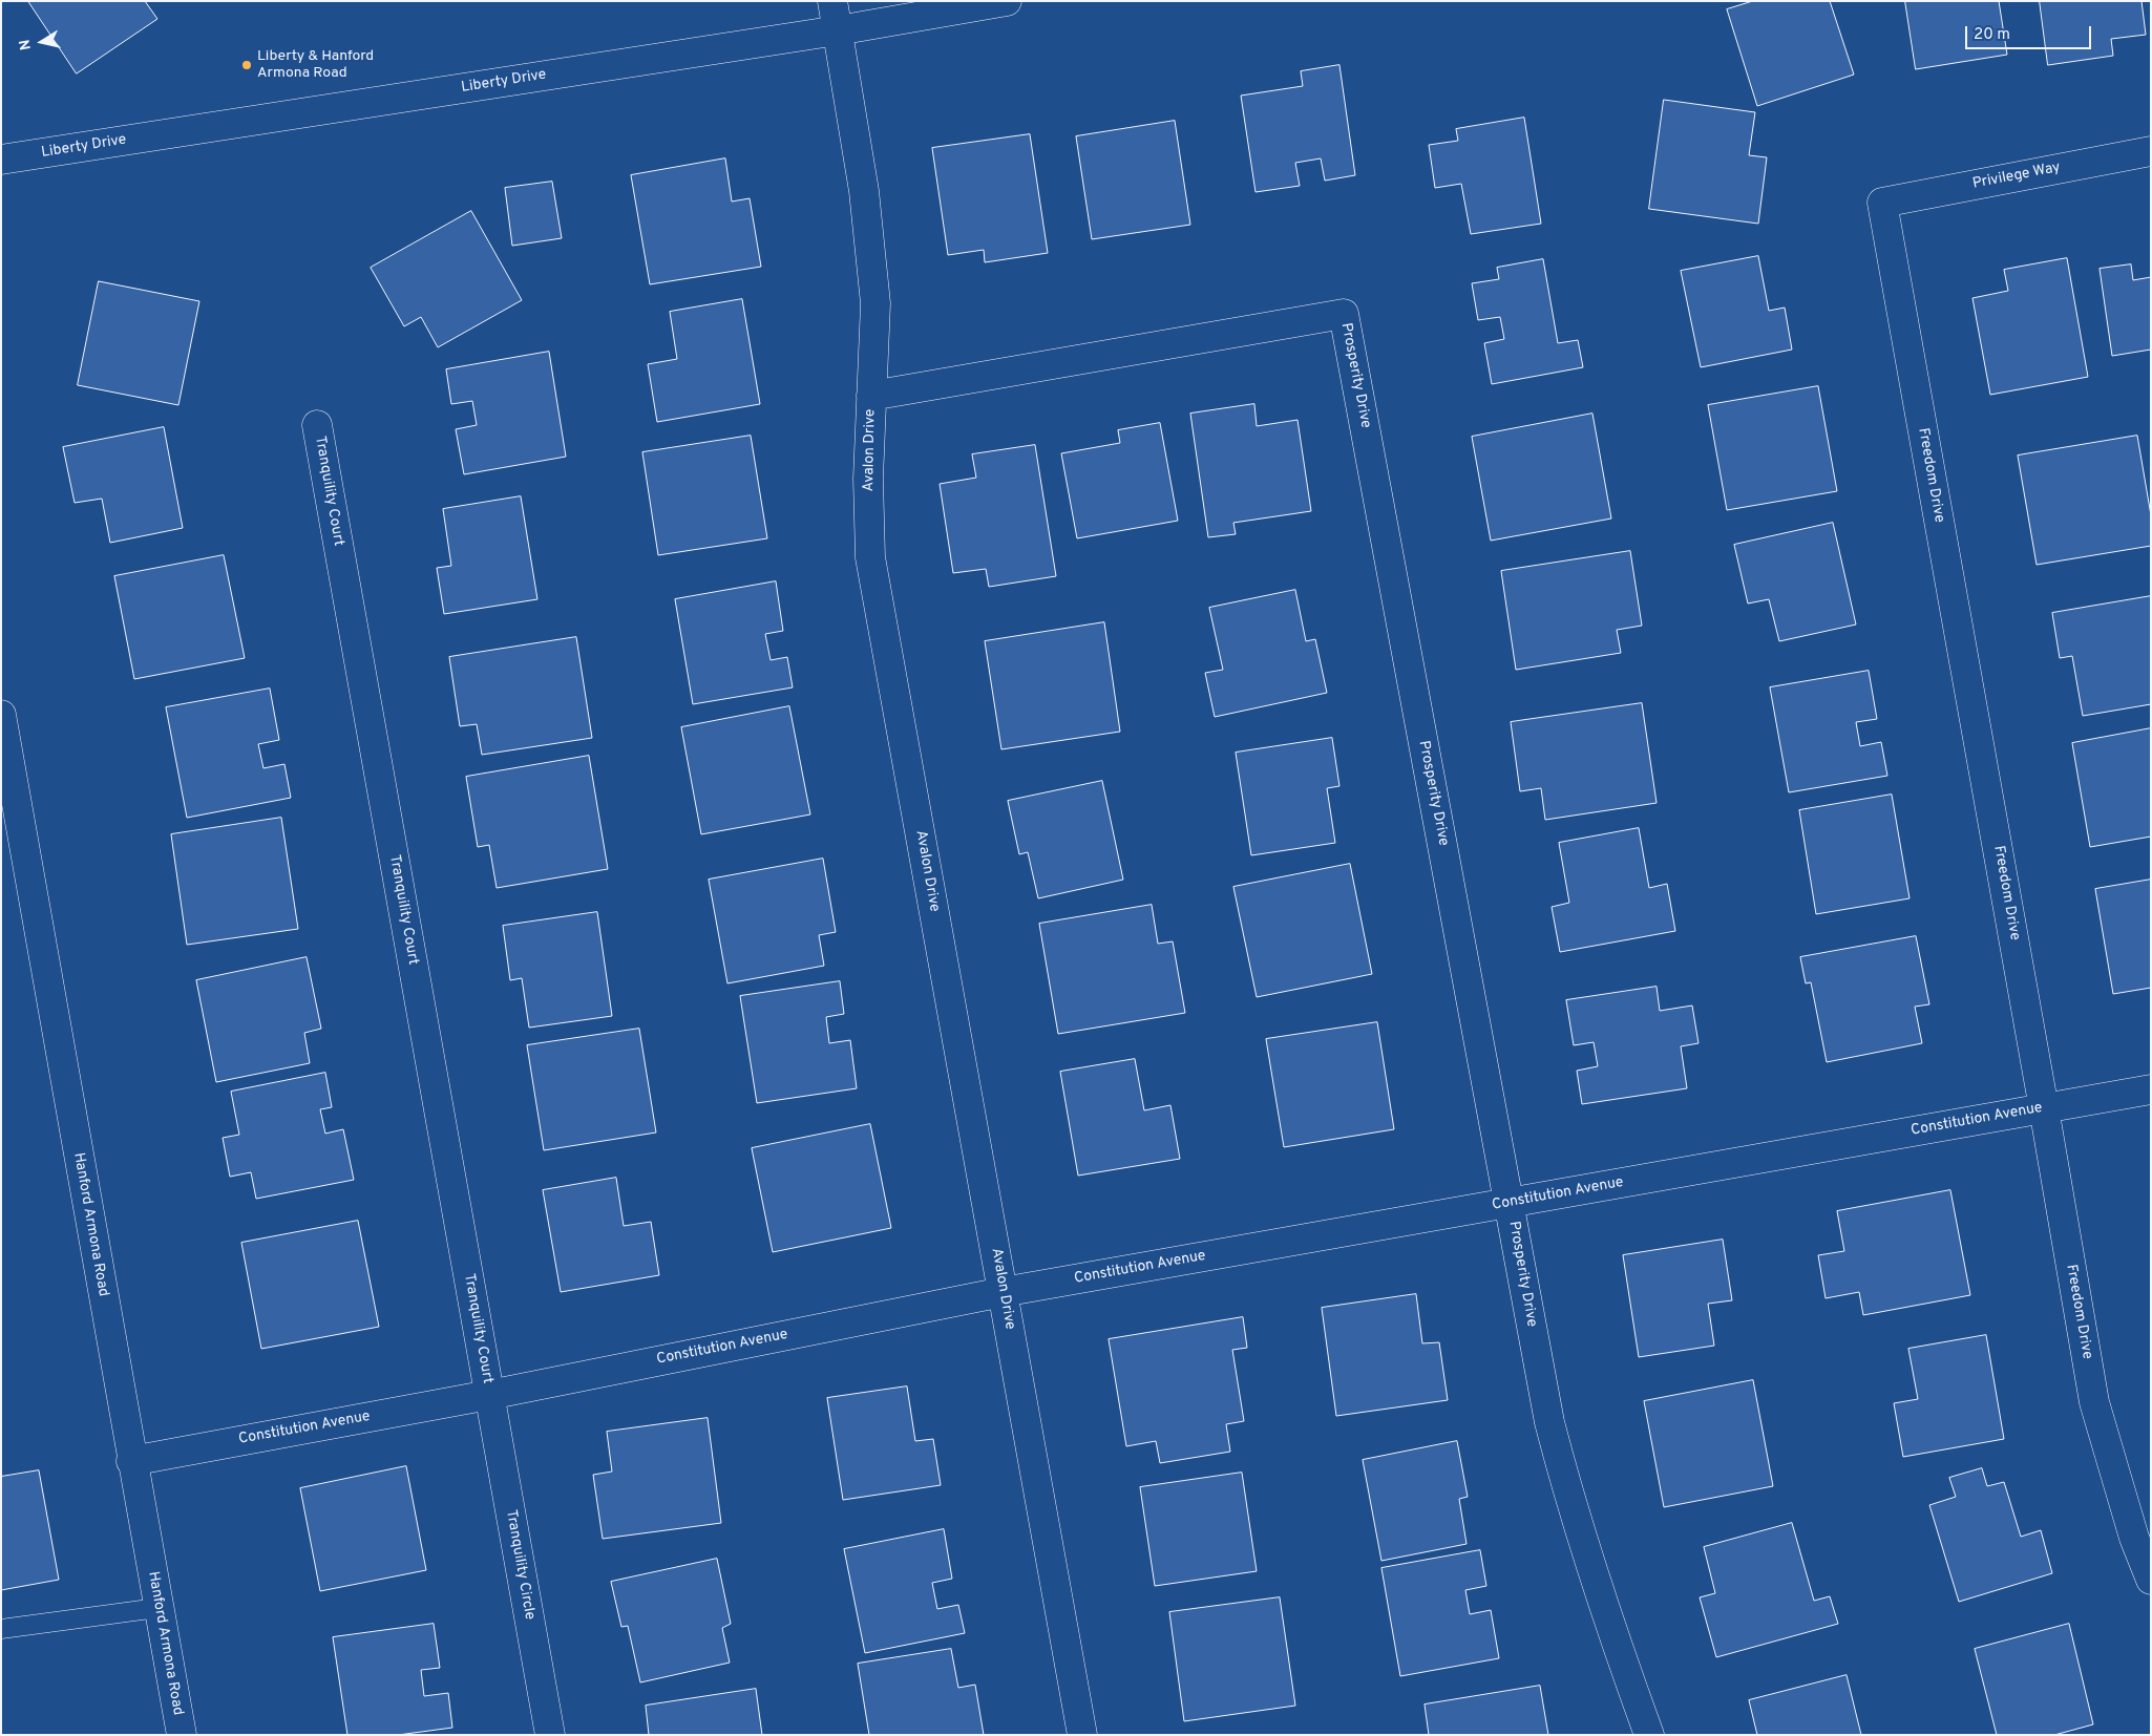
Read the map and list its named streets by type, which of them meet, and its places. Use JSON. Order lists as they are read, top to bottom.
{
  "streets": {
    "street": [
      "Liberty Drive",
      "Privilege Way",
      "Prosperity Drive",
      "Avalon Drive",
      "Freedom Drive",
      "Tranquility Court",
      "Constitution Avenue",
      "Hanford Armona Road",
      "Tranquility Circle"
    ]
  },
  "crossings": [
    ["Liberty Drive", "Avalon Drive"],
    ["Privilege Way", "Freedom Drive"],
    ["Prosperity Drive", "Avalon Drive"],
    ["Prosperity Drive", "Constitution Avenue"],
    ["Avalon Drive", "Constitution Avenue"],
    ["Freedom Drive", "Constitution Avenue"],
    ["Tranquility Court", "Constitution Avenue"],
    ["Tranquility Court", "Tranquility Circle"],
    ["Constitution Avenue", "Hanford Armona Road"],
    ["Constitution Avenue", "Tranquility Circle"]
  ],
  "places": ["Liberty & Hanford Armona Road"],
  "scale_bar": "20 m",
  "north": "left"
}
